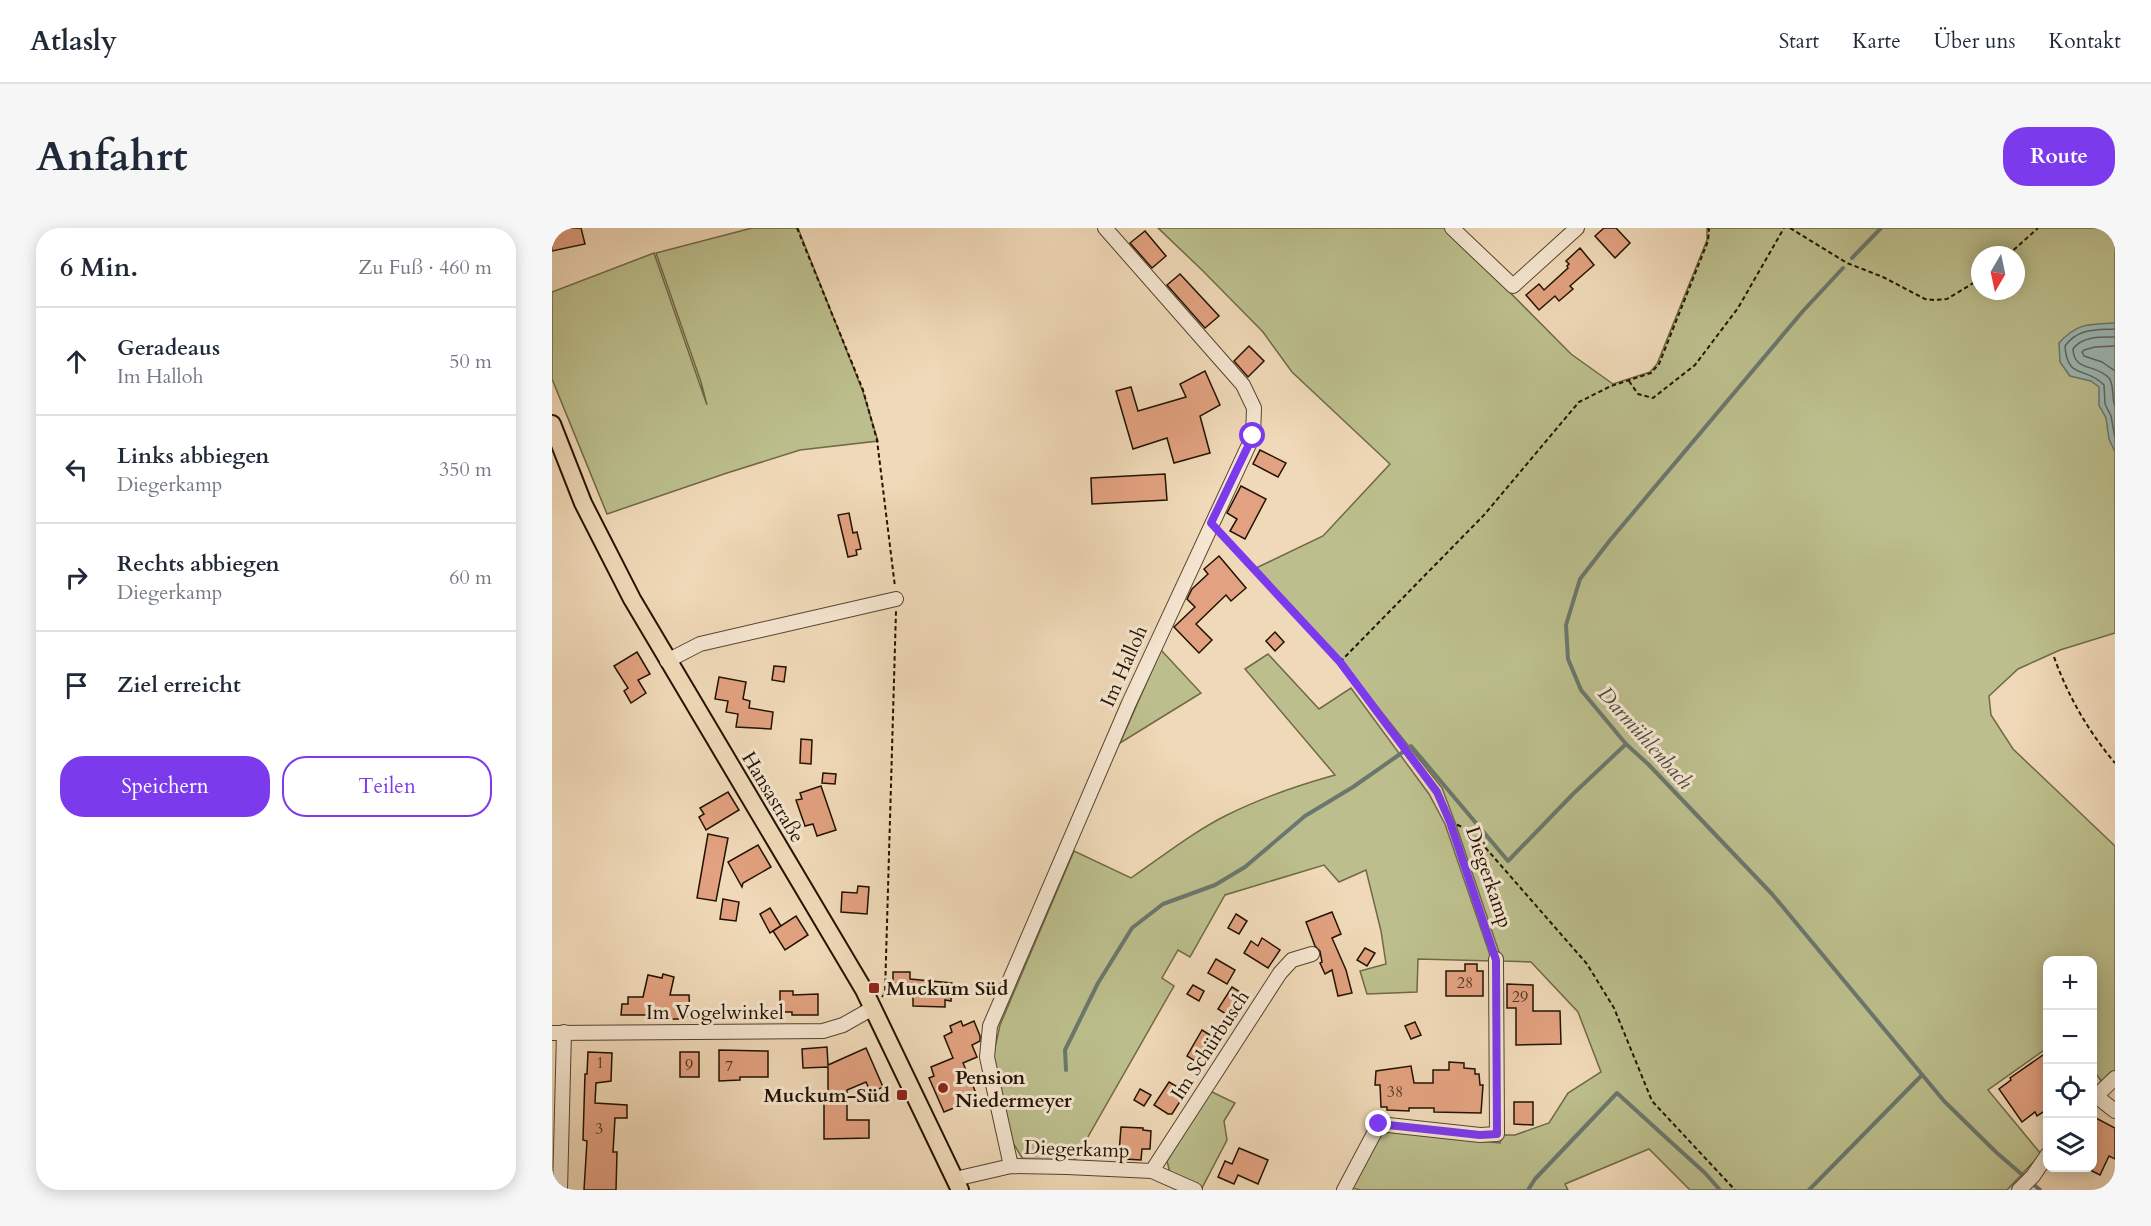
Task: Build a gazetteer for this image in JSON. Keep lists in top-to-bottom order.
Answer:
{
  "streets": {
    "main road": ["Hansastraße"],
    "street": [
      "Im Halloh",
      "Diegerkamp",
      "Im Vogelwinkel",
      "Im Schürbusch"
    ]
  },
  "crossings": [
    ["Im Halloh", "Diegerkamp"],
    ["Hansastraße", "Diegerkamp"],
    ["Hansastraße", "Im Vogelwinkel"],
    ["Diegerkamp", "Im Schürbusch"]
  ],
  "water": ["Darmühlenbach"],
  "places": {
    "transit": ["Muckum Süd", "Muckum-Süd"],
    "other": ["Pension Niedermeyer"]
  },
  "house_numbers": [
    "28",
    "29",
    "1",
    "9",
    "7",
    "38",
    "3"
  ],
  "north": "bottom",
  "page": {
    "header": "Atlasly",
    "nav": [
      "Start",
      "Karte",
      "Über uns",
      "Kontakt"
    ],
    "buttons": [
      "Route",
      ["Speichern", "Teilen"]
    ],
    "title": "Anfahrt",
    "heading": ["6 Min.", "Zu Fuß · 460 m"],
    "list": [
      ["Geradeaus", "Im Halloh", "50 m"],
      ["Links abbiegen", "Diegerkamp", "350 m"],
      ["Rechts abbiegen", "Diegerkamp", "60 m"],
      "Ziel erreicht"
    ],
    "map_buttons": ["+", "−"]
  }
}
